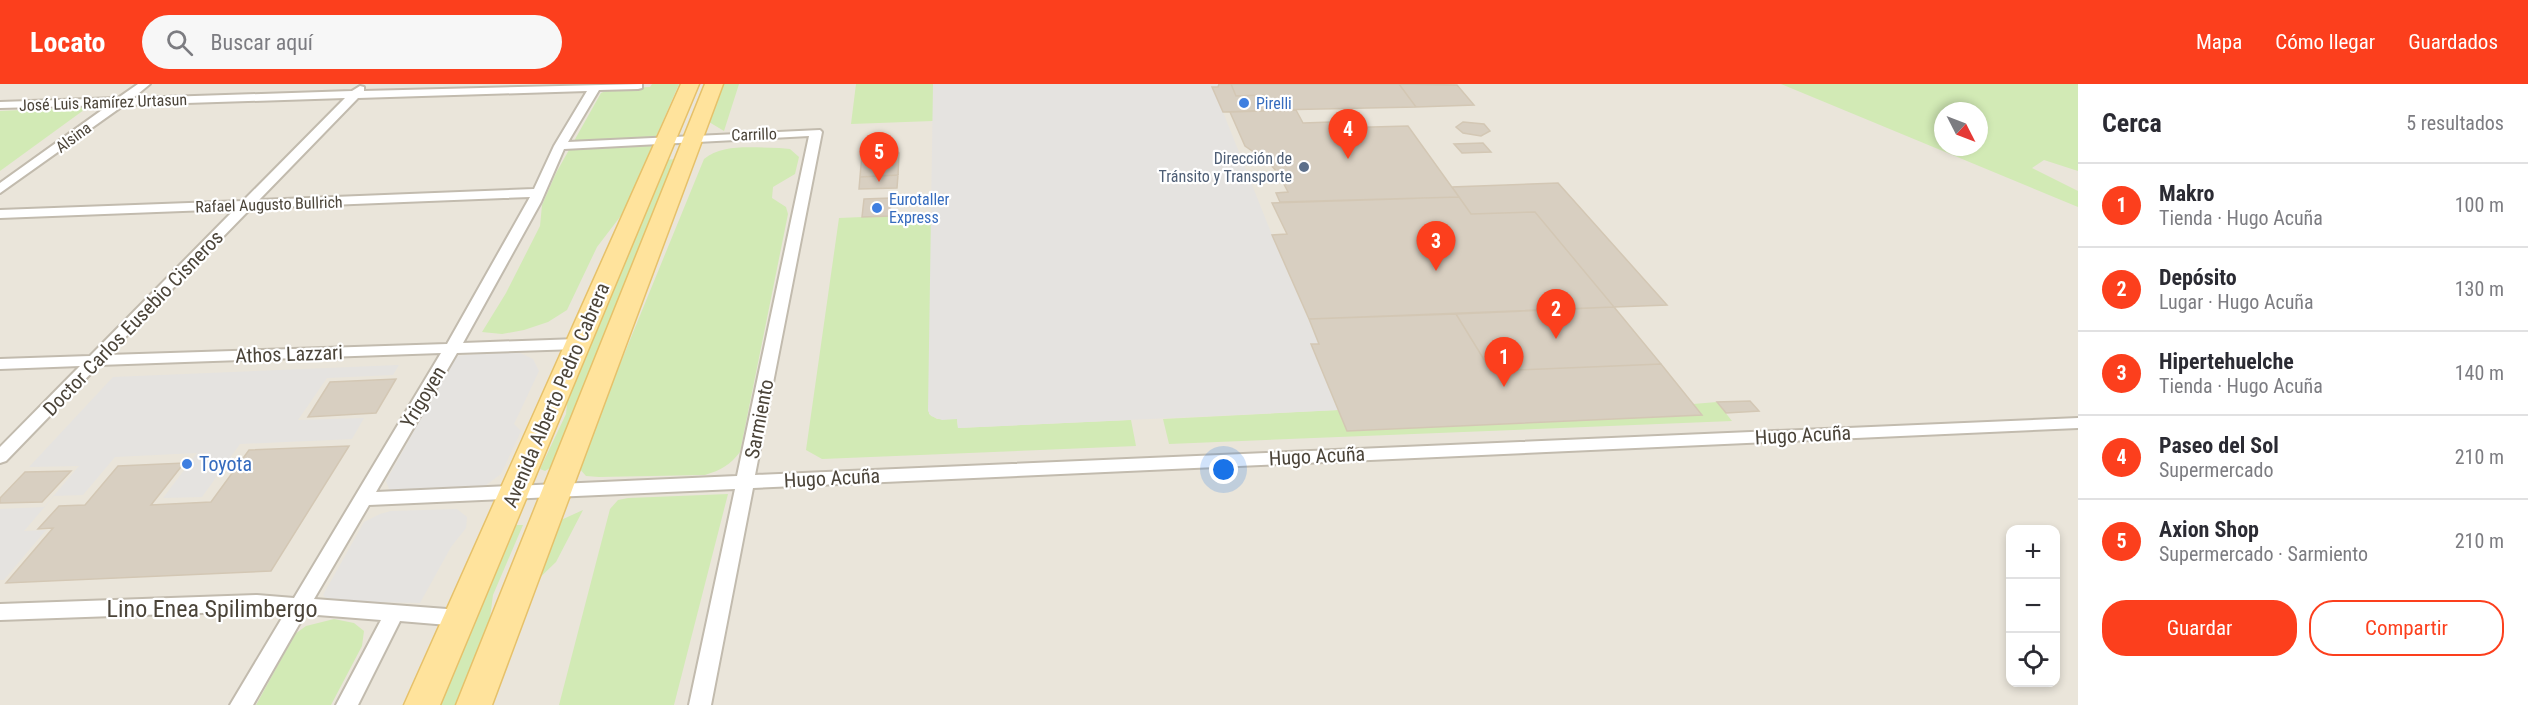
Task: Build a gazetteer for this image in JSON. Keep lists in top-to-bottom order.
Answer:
{
  "streets": {
    "main road": ["Avenida Alberto Pedro Cabrera"],
    "street": [
      "José Luis Ramírez Urtasun",
      "Carrillo",
      "Alsina",
      "Rafael Augusto Bullrich",
      "Doctor Carlos Eusebio Cisneros",
      "Athos Lazzari",
      "Yrigoyen",
      "Sarmiento",
      "Hugo Acuña",
      "Lino Enea Spilimbergo"
    ]
  },
  "crossings": [
    ["José Luis Ramírez Urtasun", "Alsina"],
    ["José Luis Ramírez Urtasun", "Doctor Carlos Eusebio Cisneros"],
    ["José Luis Ramírez Urtasun", "Yrigoyen"],
    ["Carrillo", "Avenida Alberto Pedro Cabrera"],
    ["Carrillo", "Yrigoyen"],
    ["Carrillo", "Sarmiento"],
    ["Rafael Augusto Bullrich", "Doctor Carlos Eusebio Cisneros"],
    ["Rafael Augusto Bullrich", "Yrigoyen"],
    ["Doctor Carlos Eusebio Cisneros", "Athos Lazzari"],
    ["Athos Lazzari", "Avenida Alberto Pedro Cabrera"],
    ["Athos Lazzari", "Yrigoyen"],
    ["Avenida Alberto Pedro Cabrera", "Hugo Acuña"],
    ["Avenida Alberto Pedro Cabrera", "Lino Enea Spilimbergo"],
    ["Yrigoyen", "Lino Enea Spilimbergo"],
    ["Sarmiento", "Hugo Acuña"]
  ],
  "places": [
    "Pirelli",
    "Dirección de Tránsito y Transporte",
    "Eurotaller Express",
    "Toyota"
  ],
  "north": "bottom right",
  "page": {
    "header": "Locato",
    "search": "Buscar aquí",
    "nav": ["Mapa", "Cómo llegar", "Guardados"],
    "heading": ["Cerca", "5 resultados"],
    "pins": [
      "4",
      "5",
      "3",
      "2",
      "1"
    ],
    "list": [
      {
        "mark": "1",
        "name": "Makro",
        "note": "Tienda · Hugo Acuña",
        "value": "100 m"
      },
      {
        "mark": "2",
        "name": "Depósito",
        "note": "Lugar · Hugo Acuña",
        "value": "130 m"
      },
      {
        "mark": "3",
        "name": "Hipertehuelche",
        "note": "Tienda · Hugo Acuña",
        "value": "140 m"
      },
      {
        "mark": "4",
        "name": "Paseo del Sol",
        "note": "Supermercado",
        "value": "210 m"
      },
      {
        "mark": "5",
        "name": "Axion Shop",
        "note": "Supermercado · Sarmiento",
        "value": "210 m"
      }
    ],
    "map_buttons": ["+", "−"],
    "buttons": ["Guardar", "Compartir"]
  }
}
